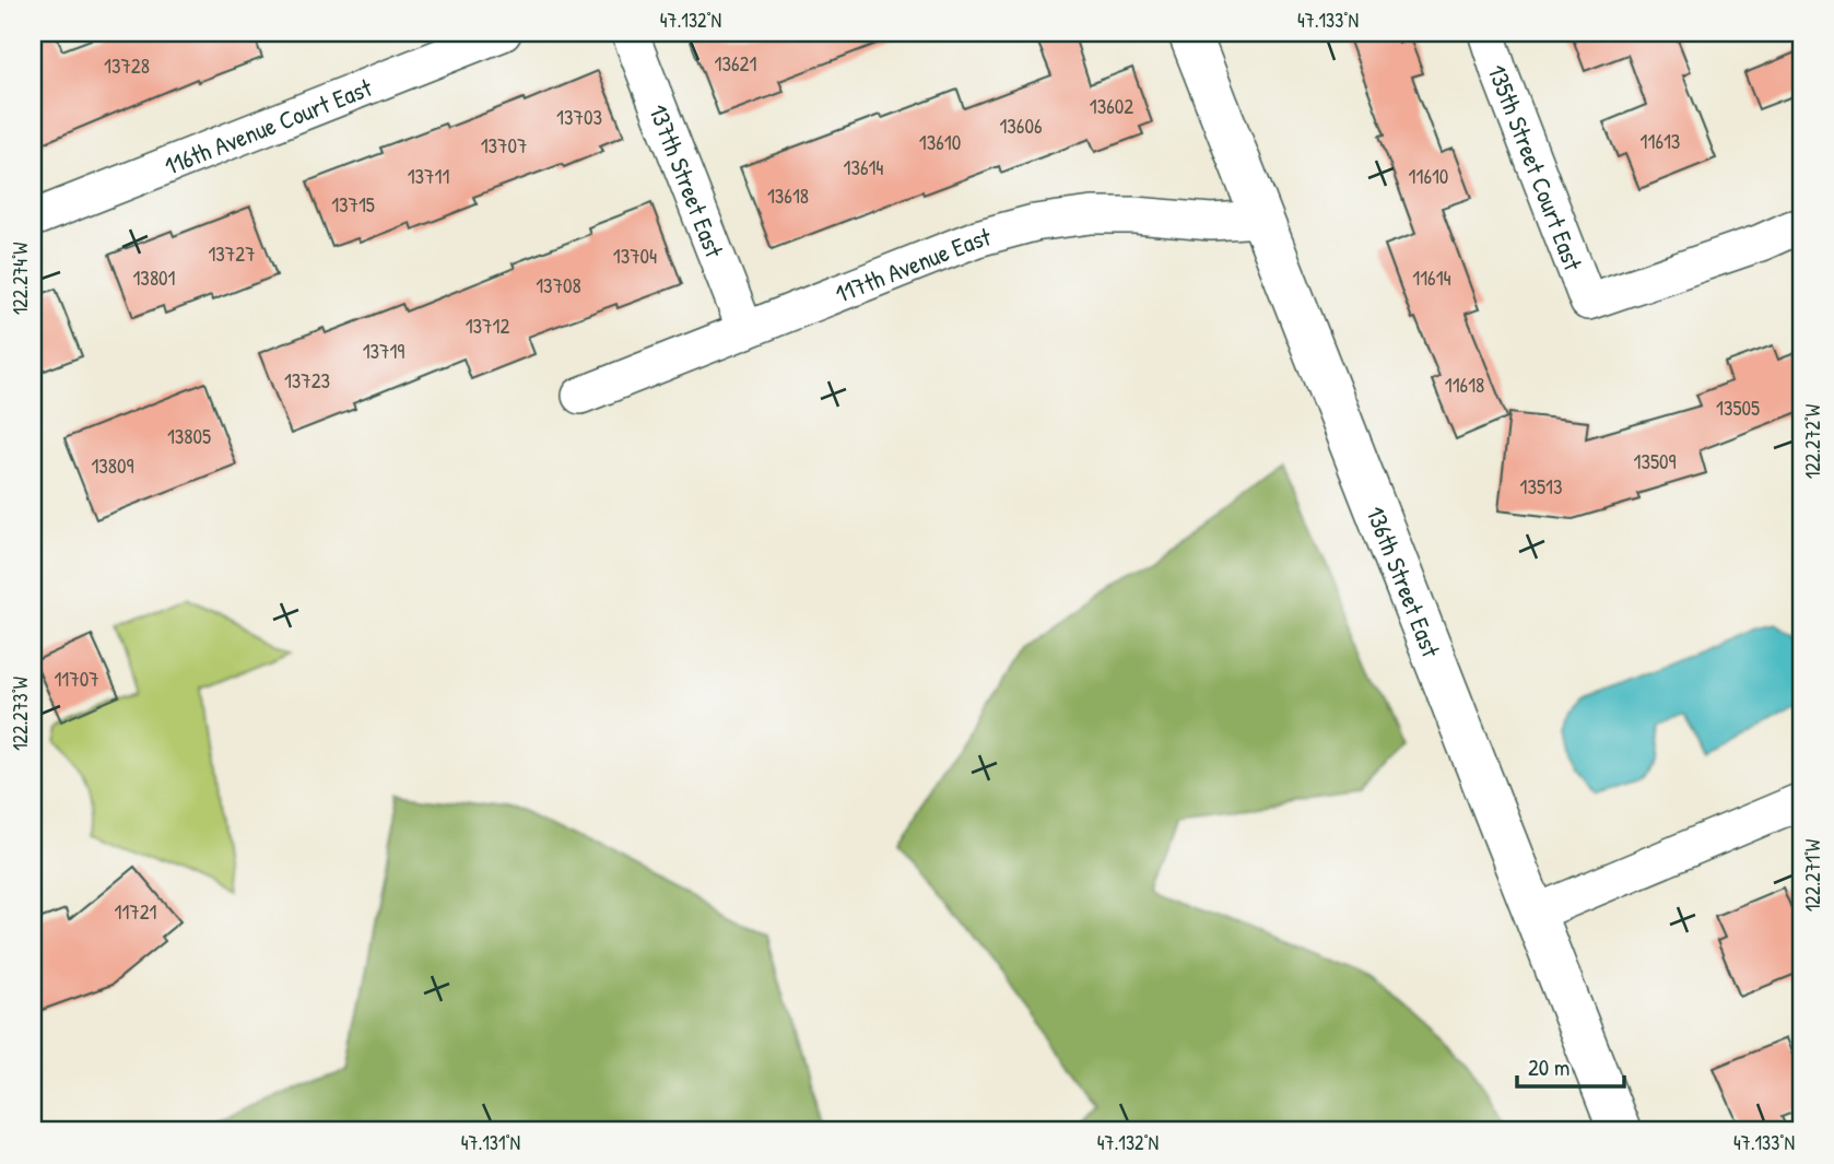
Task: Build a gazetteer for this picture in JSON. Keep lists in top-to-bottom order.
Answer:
{
  "streets": {
    "street": [
      "116th Avenue Court East",
      "135th Street Court East",
      "137th Street East",
      "117th Avenue East",
      "136th Street East"
    ]
  },
  "crossings": [
    ["137th Street East", "117th Avenue East"],
    ["117th Avenue East", "136th Street East"]
  ],
  "house_numbers": [
    "13621",
    "13728",
    "13602",
    "13703",
    "13606",
    "11613",
    "13610",
    "13707",
    "13614",
    "13711",
    "11610",
    "13618",
    "13715",
    "13727",
    "13704",
    "13801",
    "11614",
    "13708",
    "13712",
    "13719",
    "13723",
    "11618",
    "13505",
    "13805",
    "13509",
    "13809",
    "13513",
    "11707",
    "11721"
  ],
  "scale_bar": "20 m",
  "coordinates": [
    "47.132°N",
    "47.133°N",
    "122.274°W",
    "122.272°W",
    "122.273°W",
    "122.271°W",
    "47.131°N"
  ]
}
